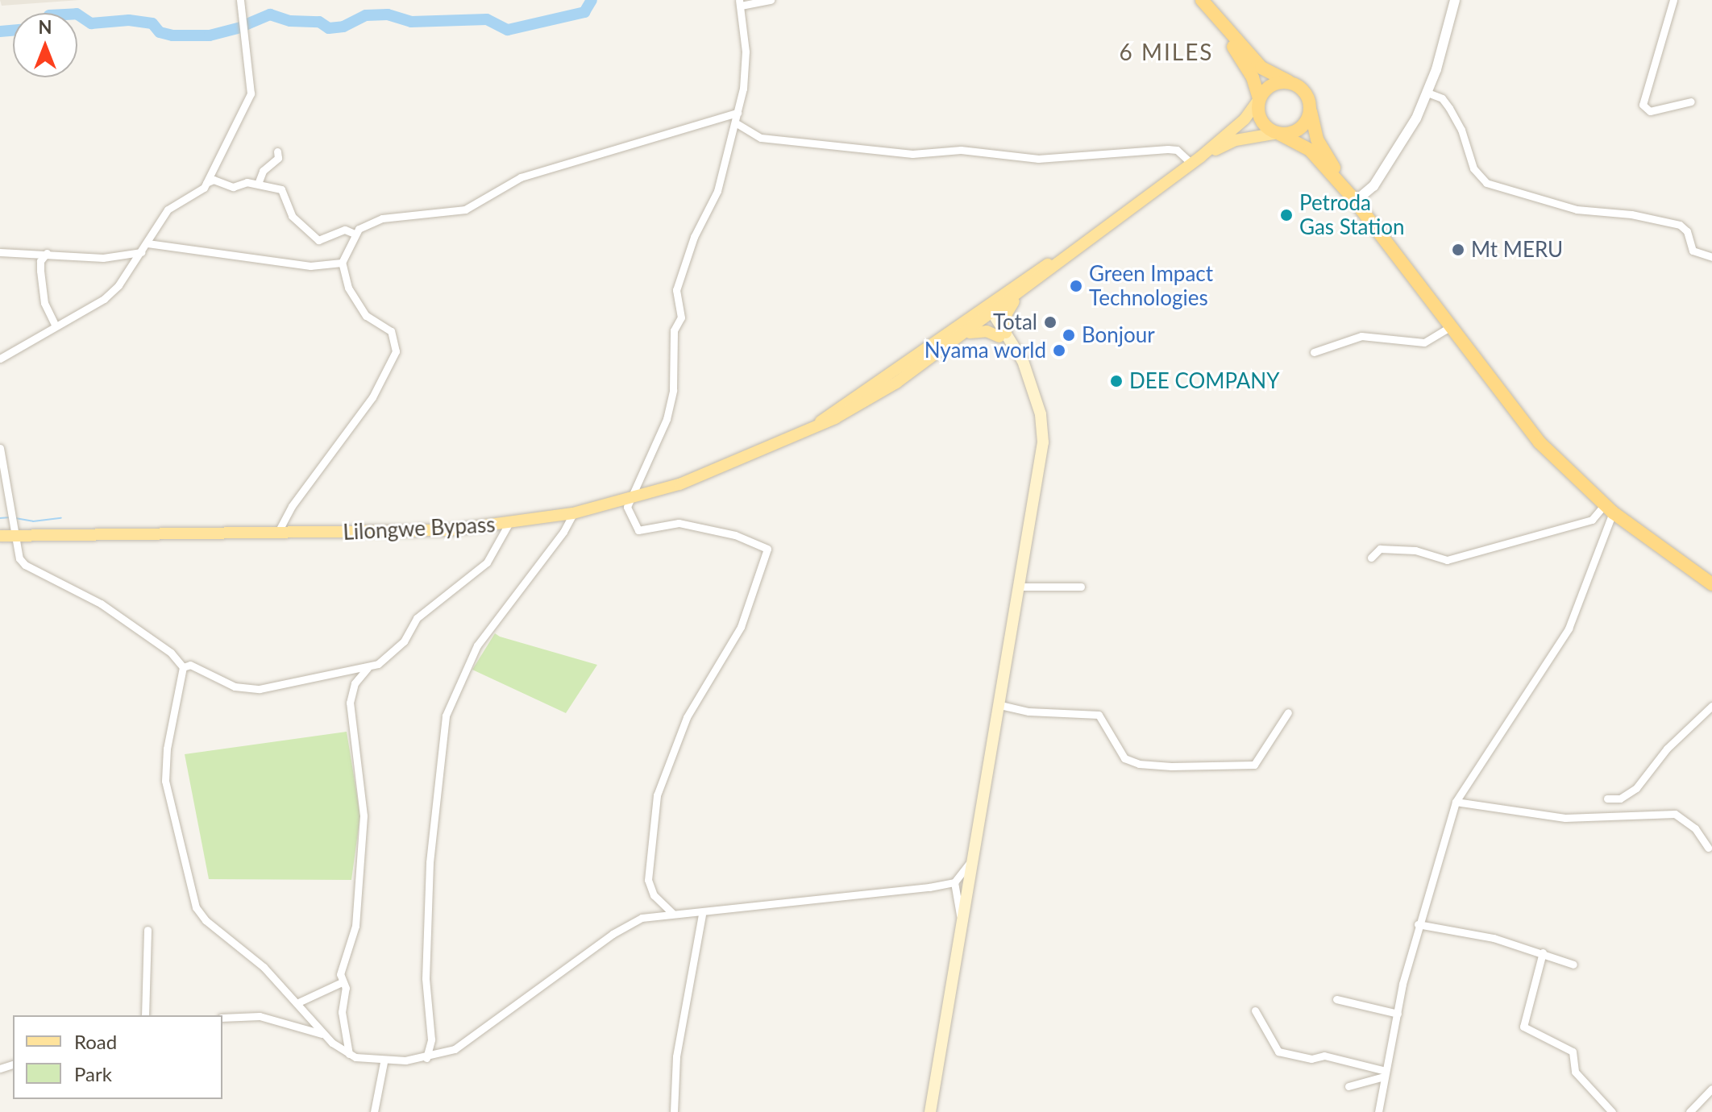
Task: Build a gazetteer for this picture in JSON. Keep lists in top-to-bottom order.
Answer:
{
  "streets": {
    "main road": ["Lilongwe Bypass"]
  },
  "districts": ["6 MILES"],
  "places": [
    "Petroda Gas Station",
    "Mt MERU",
    "Green Impact Technologies",
    "Total",
    "Bonjour",
    "Nyama world",
    "DEE COMPANY"
  ],
  "legend": ["Road", "Park"],
  "north": "top"
}
